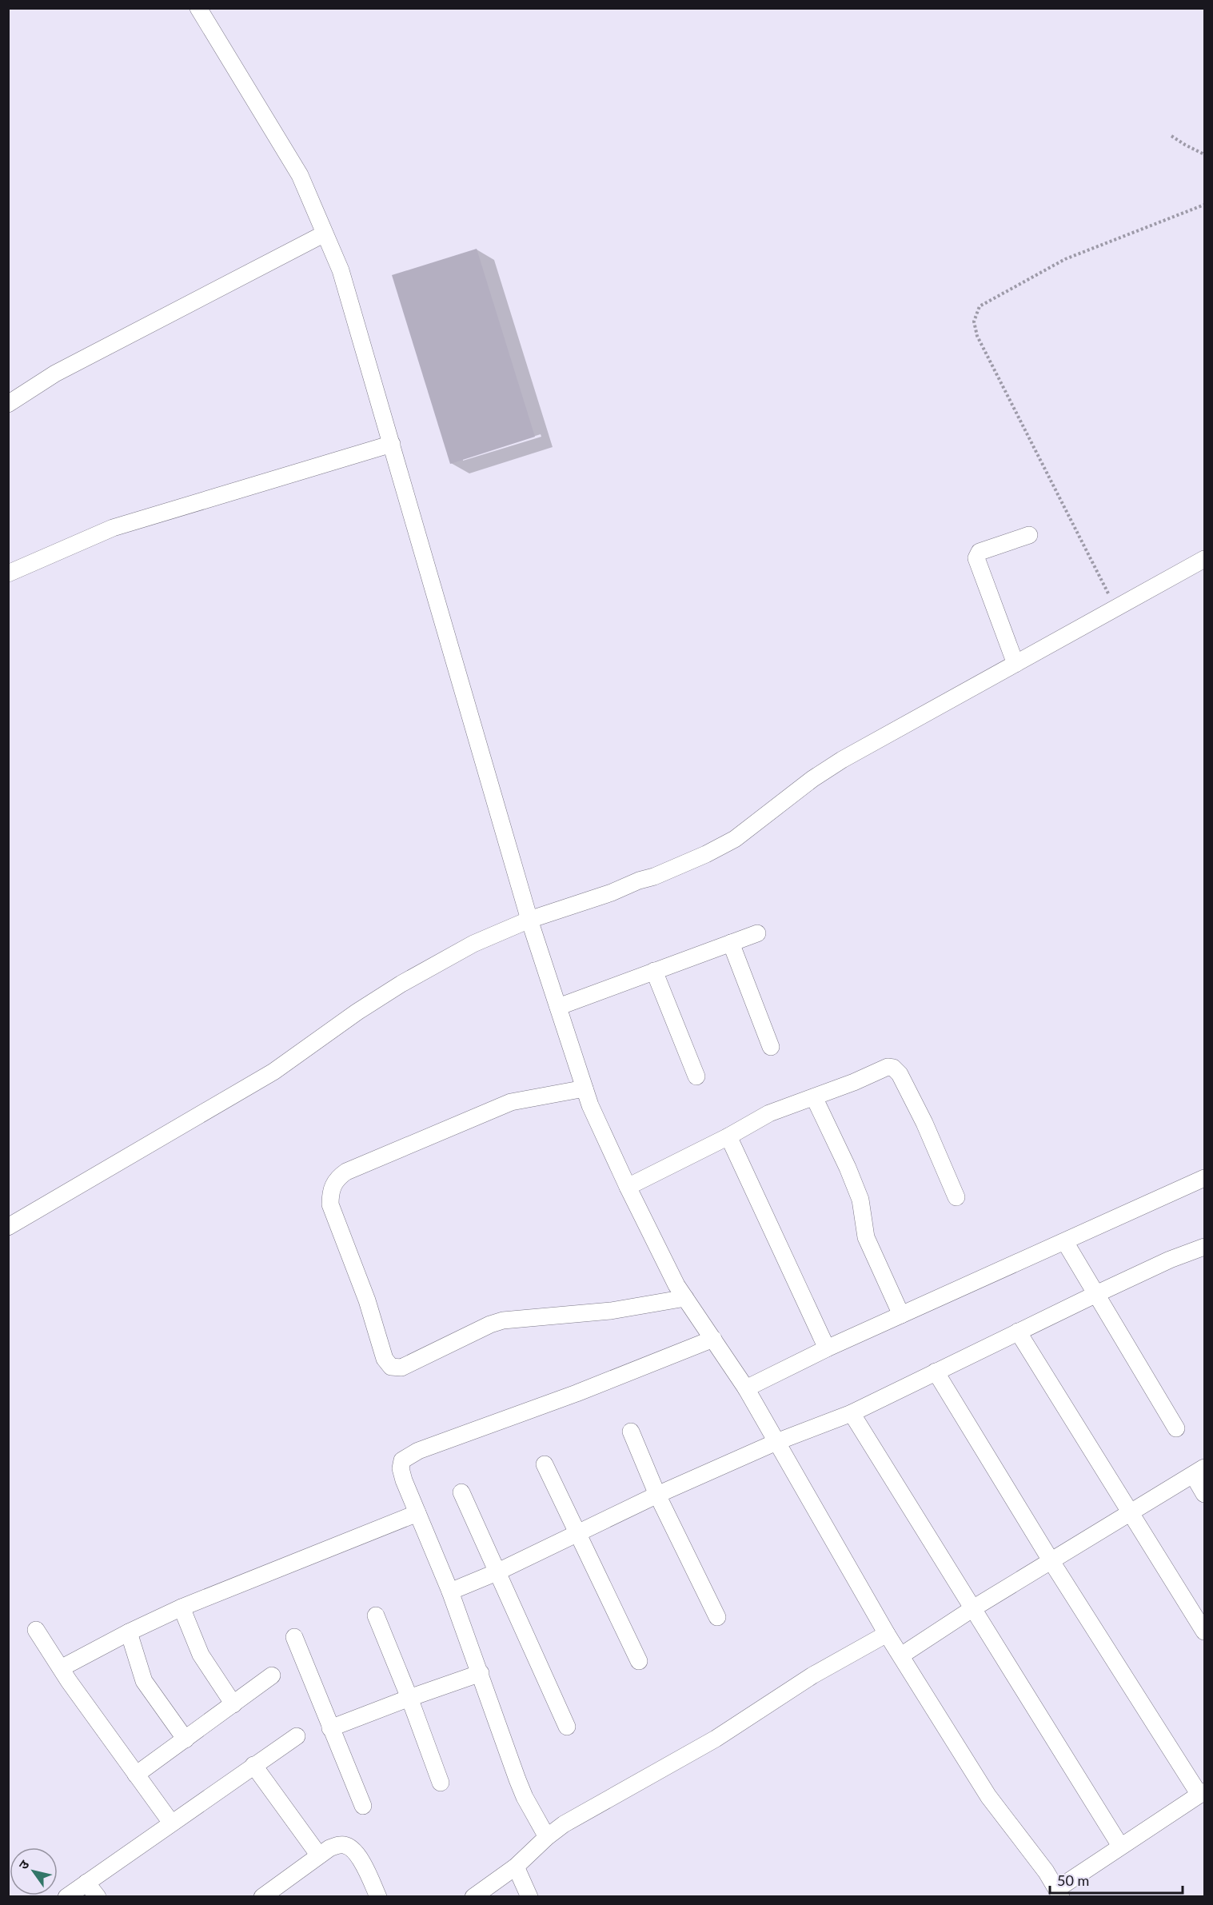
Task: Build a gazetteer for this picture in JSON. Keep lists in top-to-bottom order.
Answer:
{
  "scale_bar": "50 m",
  "north": "top left"
}
